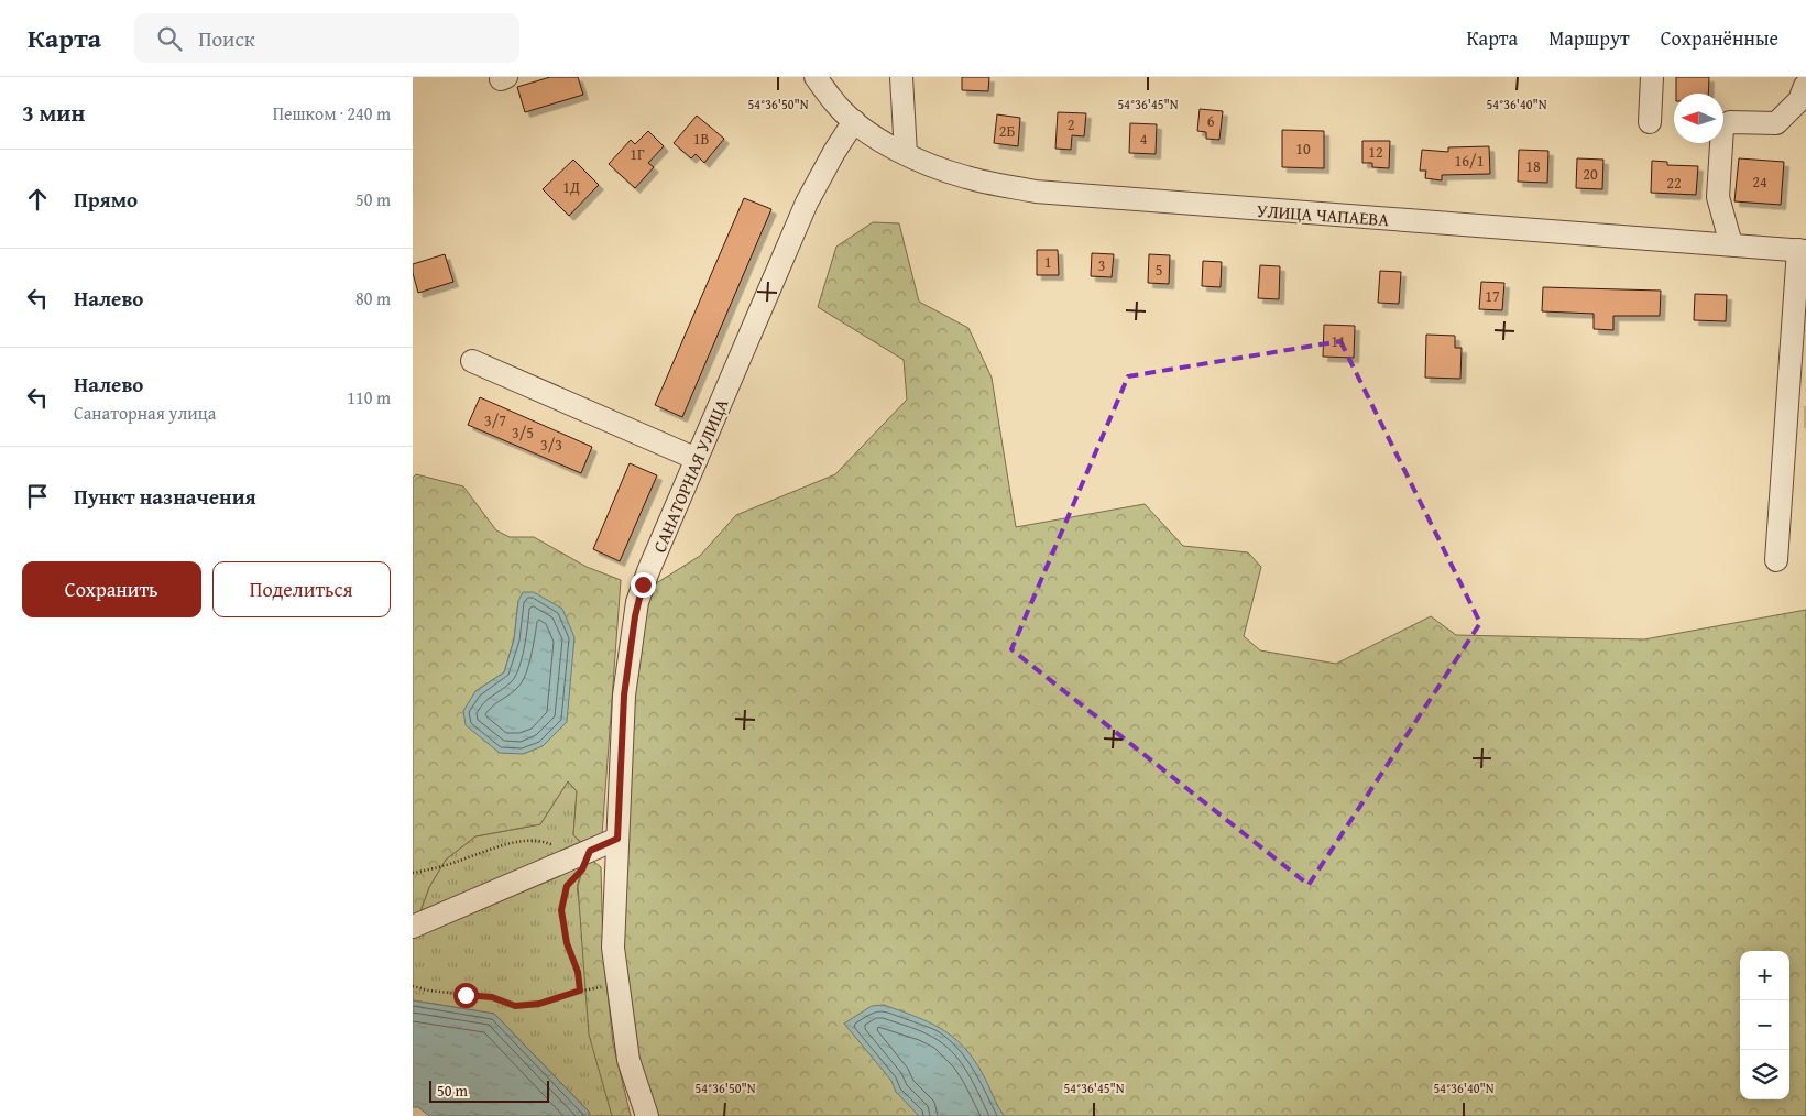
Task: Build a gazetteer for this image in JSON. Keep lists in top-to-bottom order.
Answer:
{
  "streets": {
    "street": ["УЛИЦА ЧАПАЕВА", "САНАТОРНАЯ УЛИЦА"]
  },
  "crossings": [
    ["УЛИЦА ЧАПАЕВА", "САНАТОРНАЯ УЛИЦА"]
  ],
  "house_numbers": [
    "6",
    "2",
    "2Б",
    "1В",
    "4",
    "10",
    "12",
    "1Г",
    "16/1",
    "18",
    "20",
    "24",
    "22",
    "1Д",
    "1",
    "3",
    "5",
    "17",
    "11",
    "3/7",
    "3/5",
    "3/3"
  ],
  "scale_bar": "50 m",
  "north": "left",
  "page": {
    "header": "Карта",
    "search": "Поиск",
    "nav": ["Карта", "Маршрут", "Сохранённые"],
    "heading": ["3 мин", "Пешком · 240 m"],
    "list": [
      ["Прямо", "50 m"],
      ["Налево", "80 m"],
      ["Налево", "Санаторная улица", "110 m"],
      "Пункт назначения"
    ],
    "buttons": ["Сохранить", "Поделиться"],
    "map_buttons": ["+", "−"],
    "scale": "50 m"
  },
  "coordinates": ["54°36'50\"N", "54°36'45\"N", "54°36'40\"N"]
}
